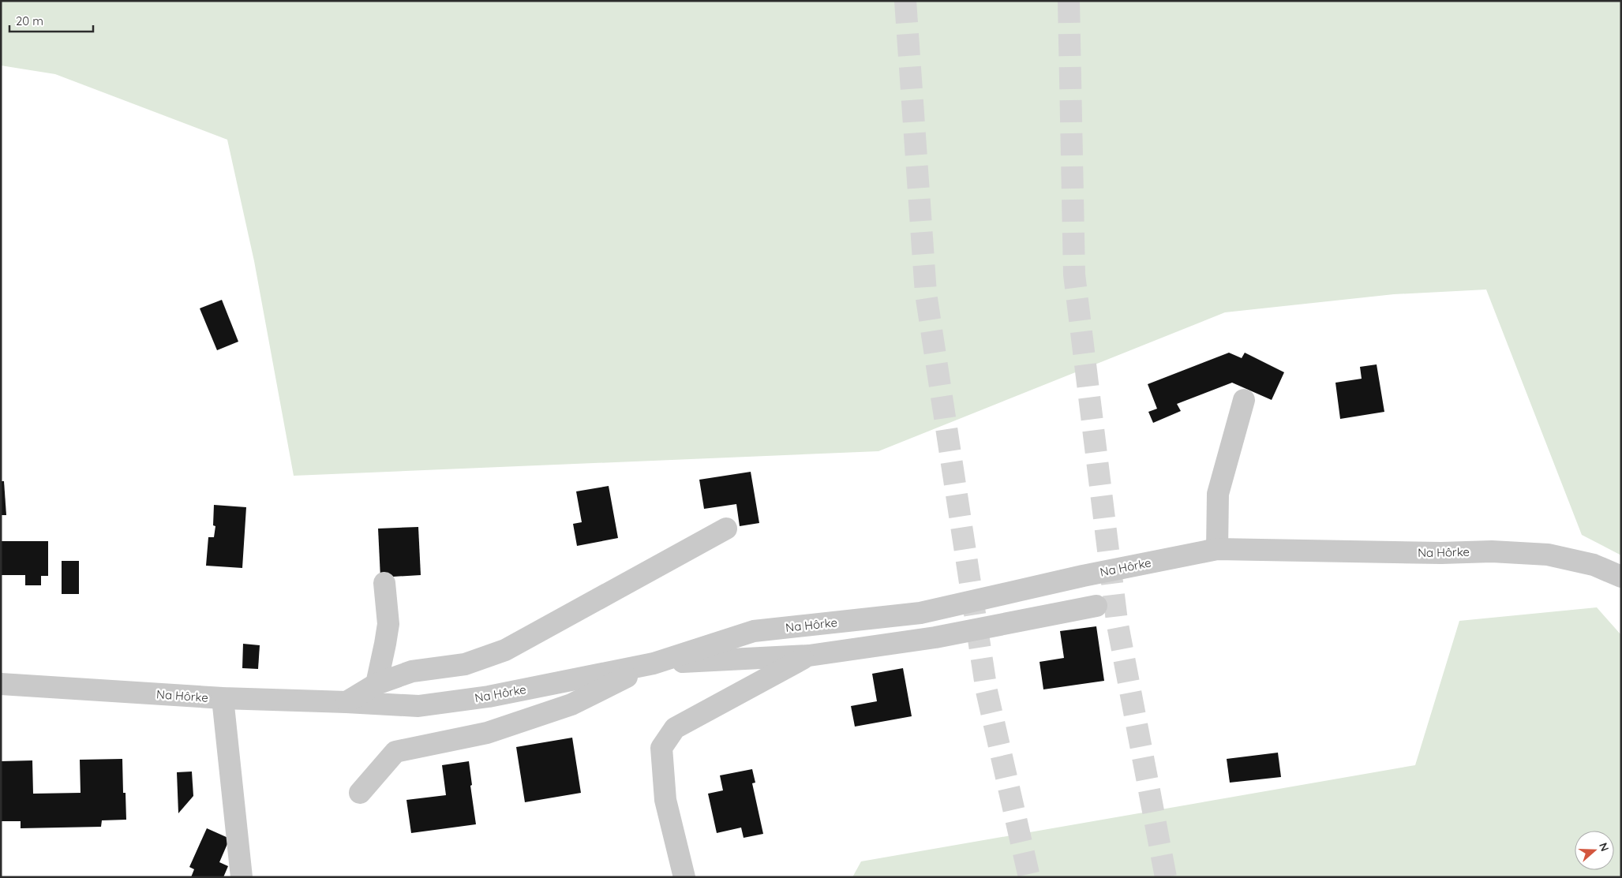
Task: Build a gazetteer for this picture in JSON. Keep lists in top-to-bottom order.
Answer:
{
  "streets": {
    "street": ["Na Hôrke"]
  },
  "scale_bar": "20 m",
  "north": "right"
}
